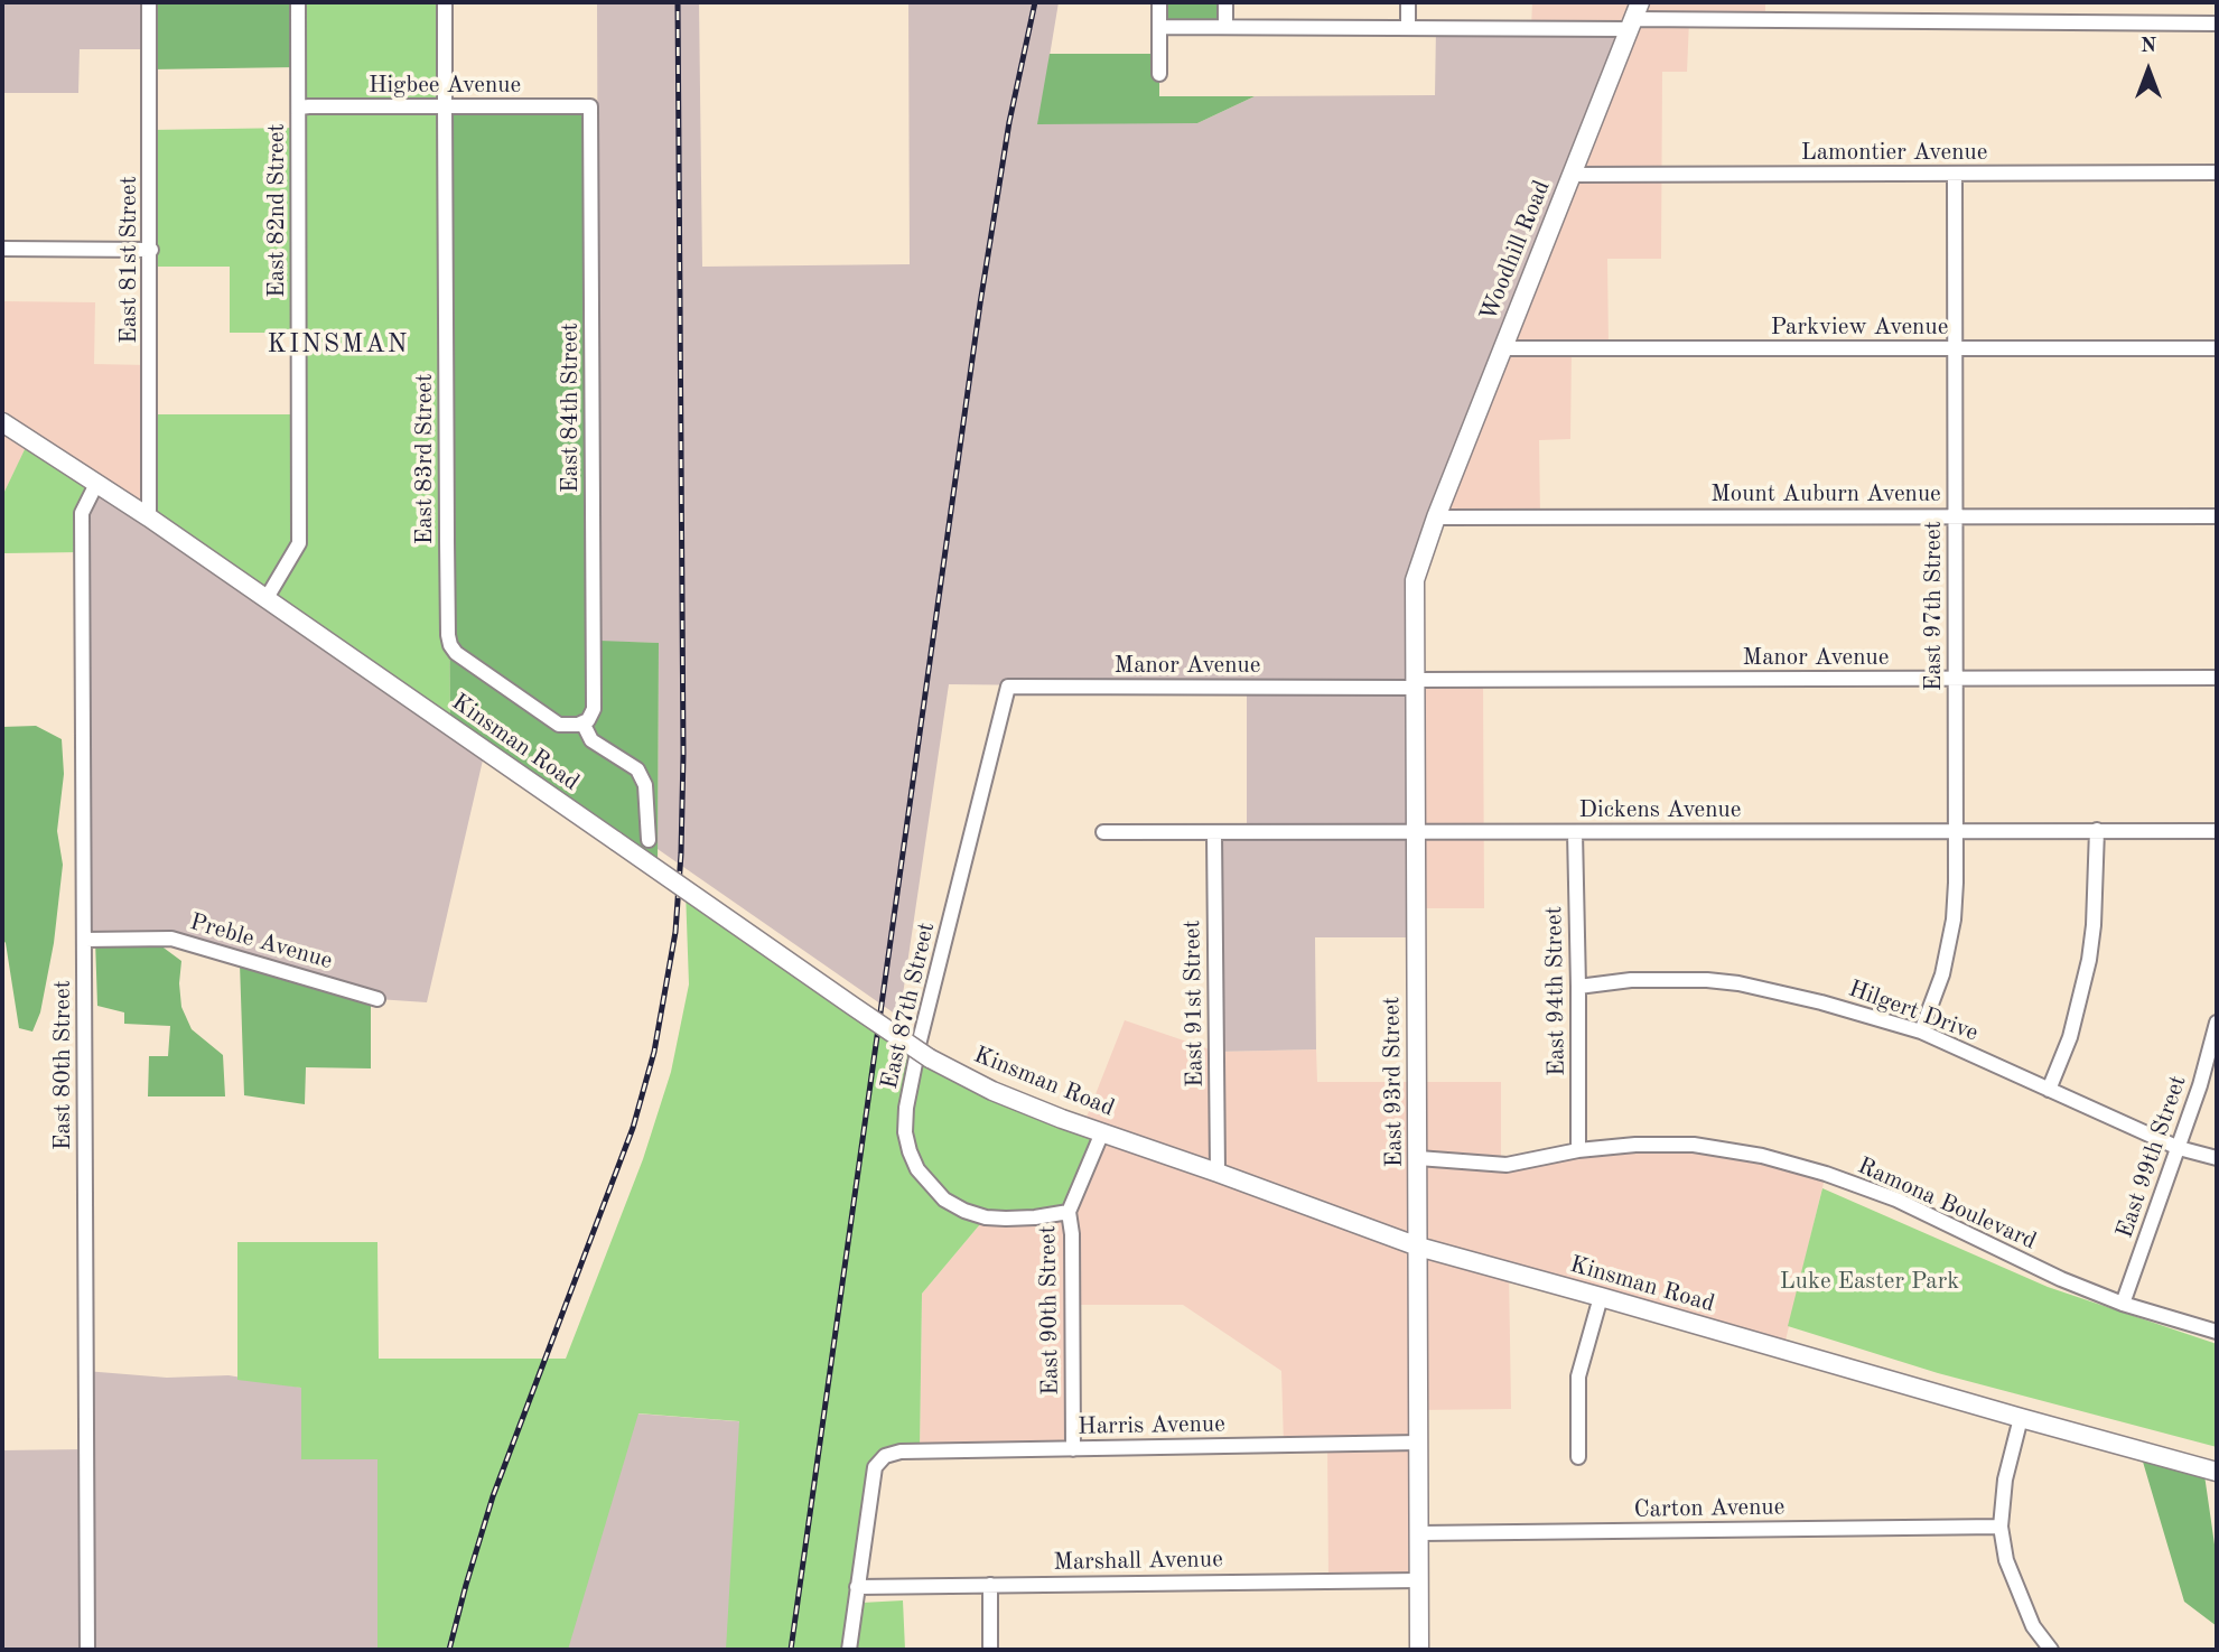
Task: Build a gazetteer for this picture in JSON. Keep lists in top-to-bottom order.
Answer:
{
  "streets": {
    "main road": ["Woodhill Road", "Kinsman Road", "East 93rd Street"],
    "street": [
      "Higbee Avenue",
      "Lamontier Avenue",
      "East 82nd Street",
      "East 81st Street",
      "Parkview Avenue",
      "East 84th Street",
      "East 83rd Street",
      "Mount Auburn Avenue",
      "East 97th Street",
      "Manor Avenue",
      "Dickens Avenue",
      "Preble Avenue",
      "East 94th Street",
      "East 91st Street",
      "East 87th Street",
      "Hilgert Drive",
      "East 80th Street",
      "East 99th Street",
      "Ramona Boulevard",
      "East 90th Street",
      "Harris Avenue",
      "Carton Avenue",
      "Marshall Avenue"
    ]
  },
  "crossings": [
    ["Higbee Avenue", "East 82nd Street"],
    ["Higbee Avenue", "East 84th Street"],
    ["Higbee Avenue", "East 83rd Street"],
    ["Lamontier Avenue", "Woodhill Road"],
    ["Lamontier Avenue", "East 97th Street"],
    ["East 82nd Street", "Kinsman Road"],
    ["Woodhill Road", "Parkview Avenue"],
    ["Woodhill Road", "Mount Auburn Avenue"],
    ["Woodhill Road", "East 93rd Street"],
    ["East 81st Street", "Kinsman Road"],
    ["Parkview Avenue", "East 97th Street"],
    ["East 84th Street", "East 83rd Street"],
    ["Mount Auburn Avenue", "East 97th Street"],
    ["Mount Auburn Avenue", "East 93rd Street"],
    ["East 97th Street", "Manor Avenue"],
    ["East 97th Street", "Dickens Avenue"],
    ["East 97th Street", "Hilgert Drive"],
    ["Manor Avenue", "East 87th Street"],
    ["Manor Avenue", "East 93rd Street"],
    ["Kinsman Road", "East 91st Street"],
    ["Kinsman Road", "East 80th Street"],
    ["Kinsman Road", "East 93rd Street"],
    ["Kinsman Road", "East 90th Street"],
    ["Dickens Avenue", "East 94th Street"],
    ["Dickens Avenue", "East 91st Street"],
    ["Dickens Avenue", "East 93rd Street"],
    ["Preble Avenue", "East 80th Street"],
    ["East 94th Street", "Hilgert Drive"],
    ["East 94th Street", "Ramona Boulevard"],
    ["East 87th Street", "East 90th Street"],
    ["Hilgert Drive", "East 99th Street"],
    ["East 93rd Street", "Ramona Boulevard"],
    ["East 93rd Street", "Harris Avenue"],
    ["East 93rd Street", "Carton Avenue"],
    ["East 93rd Street", "Marshall Avenue"],
    ["East 99th Street", "Ramona Boulevard"],
    ["East 90th Street", "Harris Avenue"],
    ["Harris Avenue", "Marshall Avenue"]
  ],
  "districts": ["KINSMAN"],
  "parks": ["Luke Easter Park"],
  "north": "top"
}
